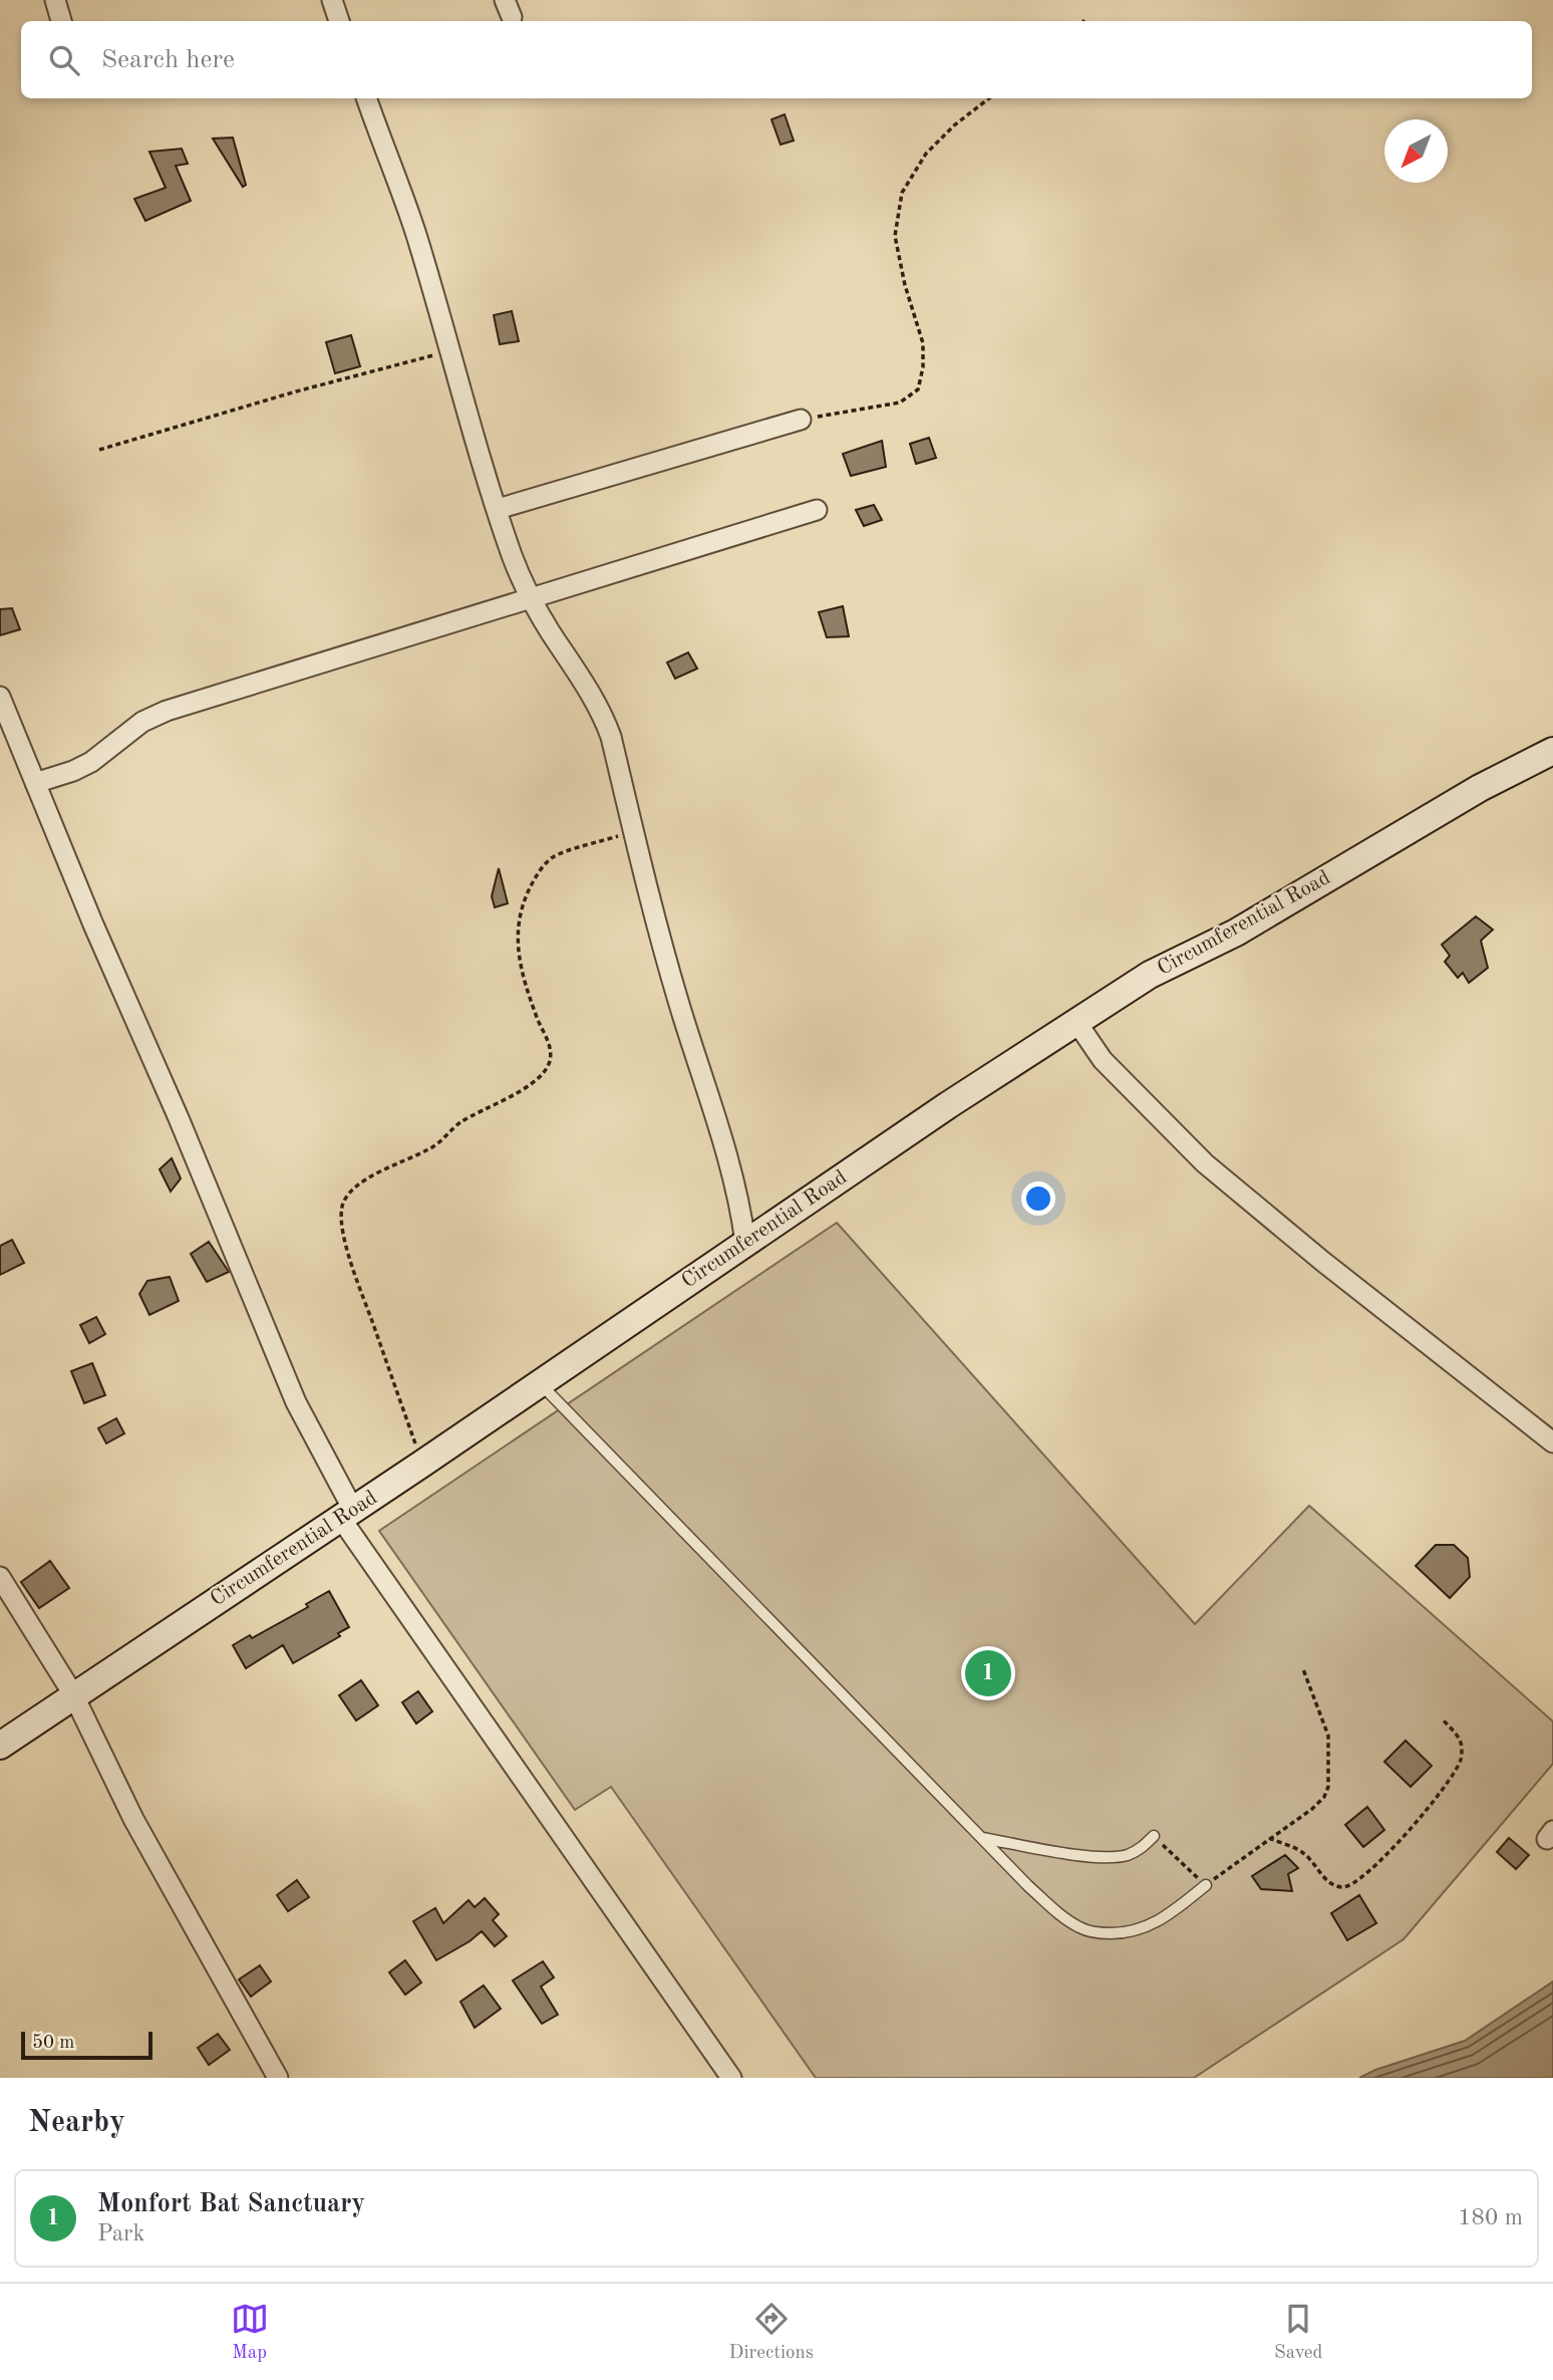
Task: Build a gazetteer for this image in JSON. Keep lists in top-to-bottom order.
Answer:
{
  "streets": {
    "main road": ["Circumferential Road"]
  },
  "scale_bar": "50 m",
  "north": "bottom left",
  "page": {
    "search": "Search here",
    "pins": "1",
    "scale": "50 m",
    "heading": "Nearby",
    "list": [
      {
        "mark": "1",
        "name": "Monfort Bat Sanctuary",
        "note": "Park",
        "value": "180 m"
      }
    ],
    "nav": ["Map", "Directions", "Saved"]
  }
}
